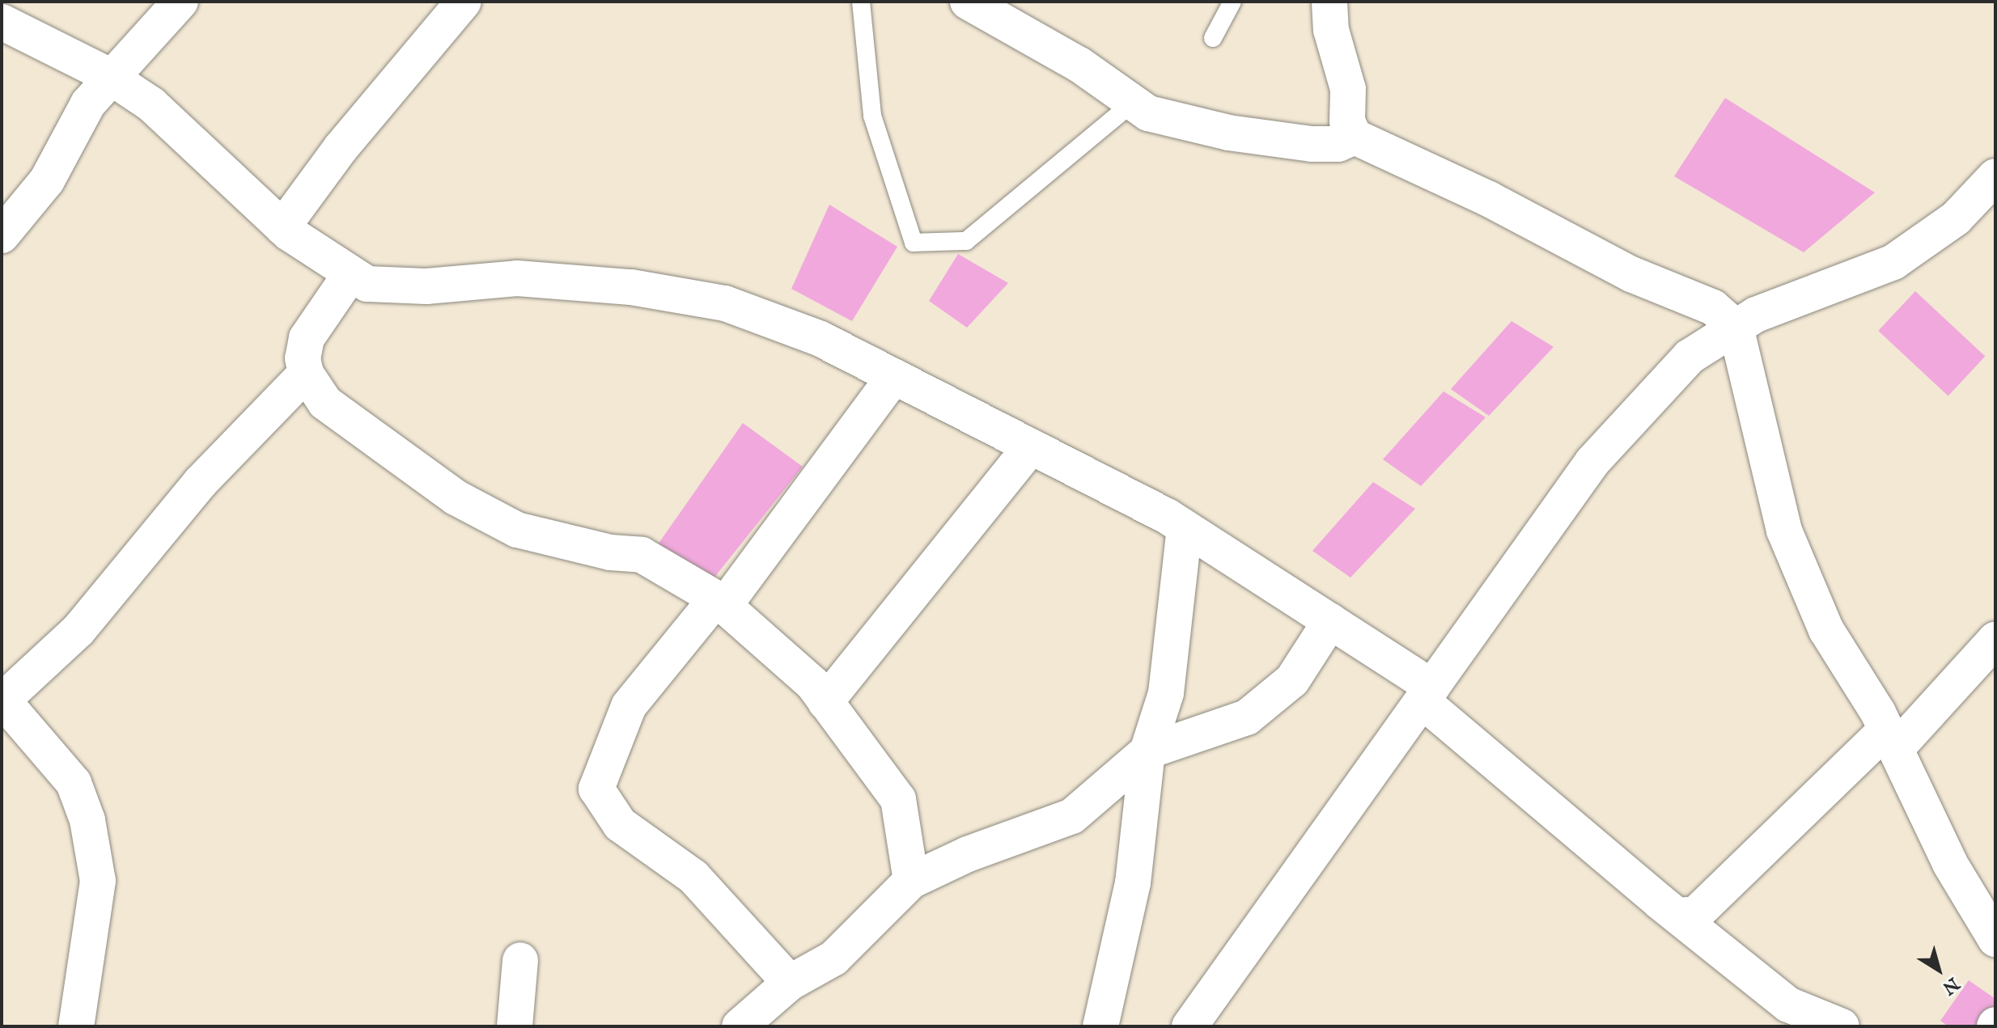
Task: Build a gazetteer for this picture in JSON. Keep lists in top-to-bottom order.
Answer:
{
  "north": "bottom right"
}
